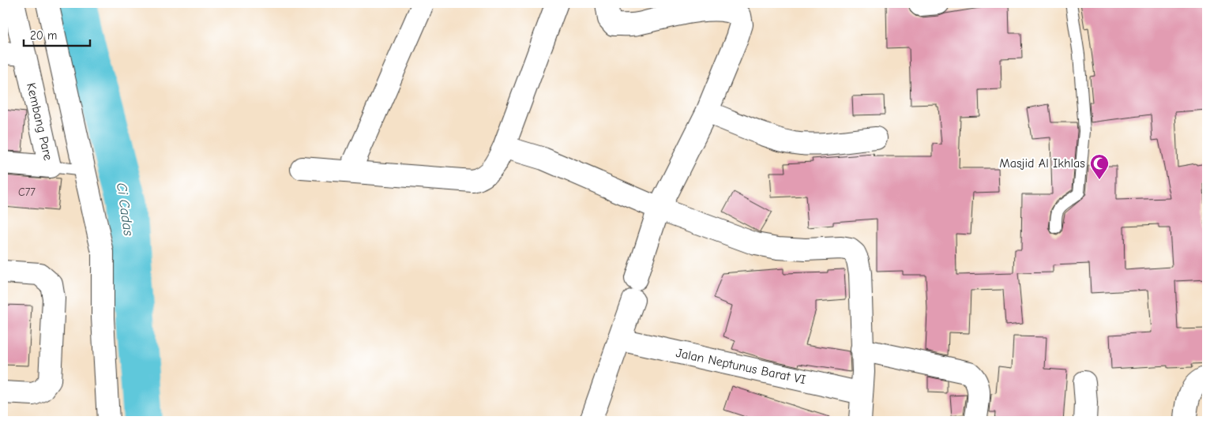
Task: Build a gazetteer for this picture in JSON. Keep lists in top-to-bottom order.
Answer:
{
  "streets": {
    "street": ["Kembang Pare", "Jalan Neptunus Barat VI"]
  },
  "water": ["Ci Cadas"],
  "places": {
    "mosque": ["Masjid Al Ikhlas"]
  },
  "house_numbers": ["C77"],
  "scale_bar": "20 m"
}
